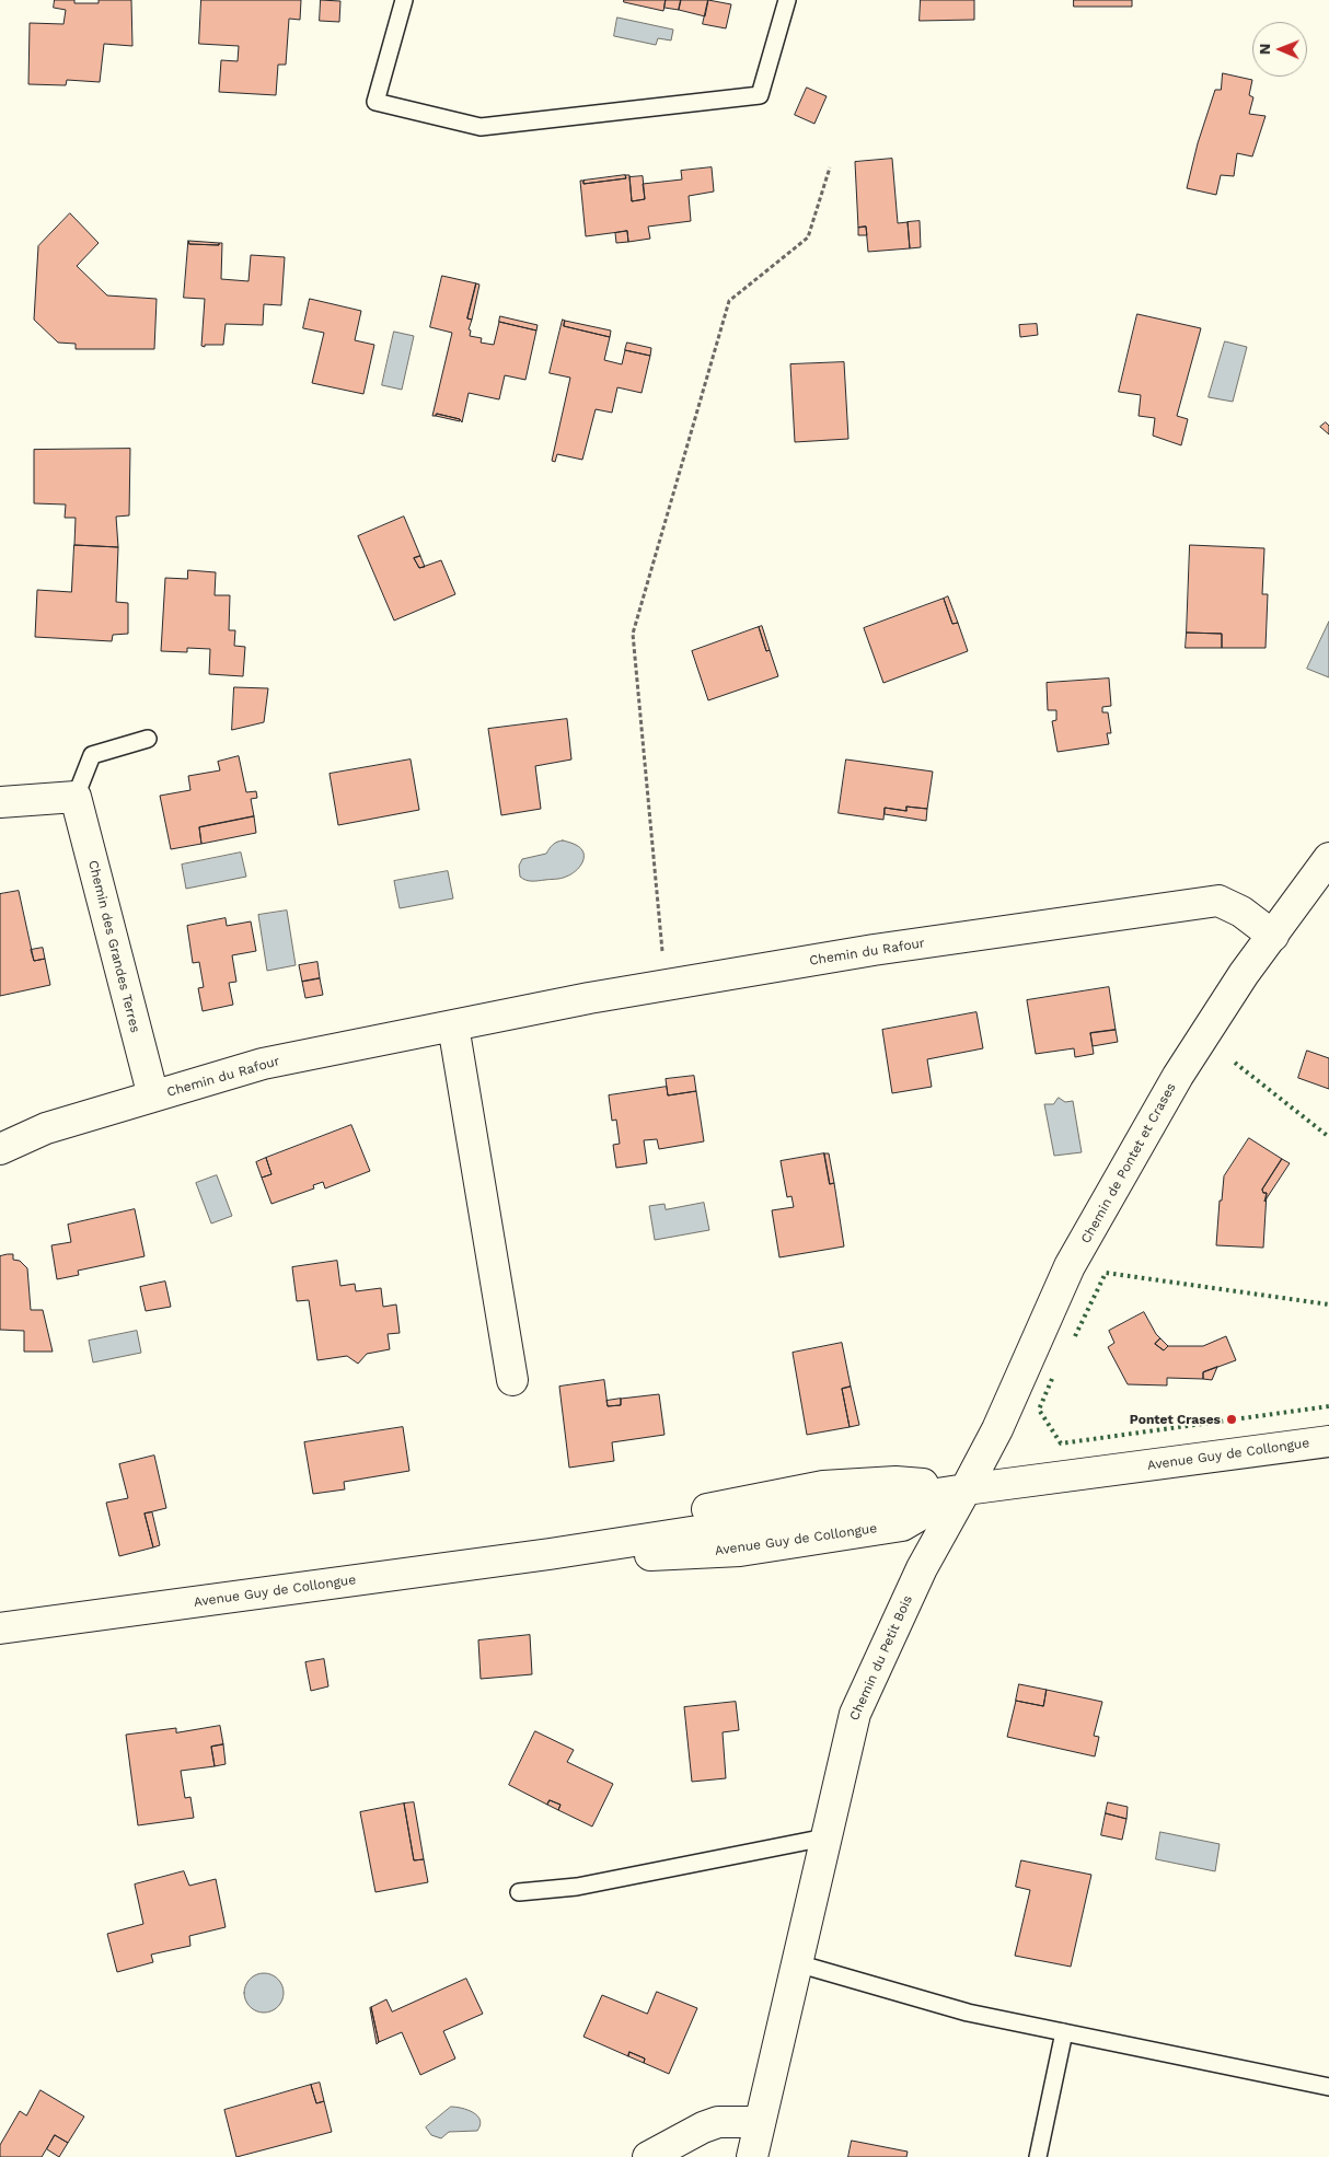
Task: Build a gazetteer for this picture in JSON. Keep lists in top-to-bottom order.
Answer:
{
  "streets": {
    "street": [
      "Chemin des Grandes Terres",
      "Chemin du Rafour",
      "Chemin de Pontet et Crases",
      "Avenue Guy de Collongue",
      "Chemin du Petit Bois"
    ]
  },
  "crossings": [
    ["Chemin des Grandes Terres", "Chemin du Rafour"],
    ["Chemin du Rafour", "Chemin de Pontet et Crases"],
    ["Chemin de Pontet et Crases", "Avenue Guy de Collongue"],
    ["Chemin de Pontet et Crases", "Chemin du Petit Bois"],
    ["Avenue Guy de Collongue", "Chemin du Petit Bois"]
  ],
  "places": ["Pontet Crases"],
  "north": "left"
}
